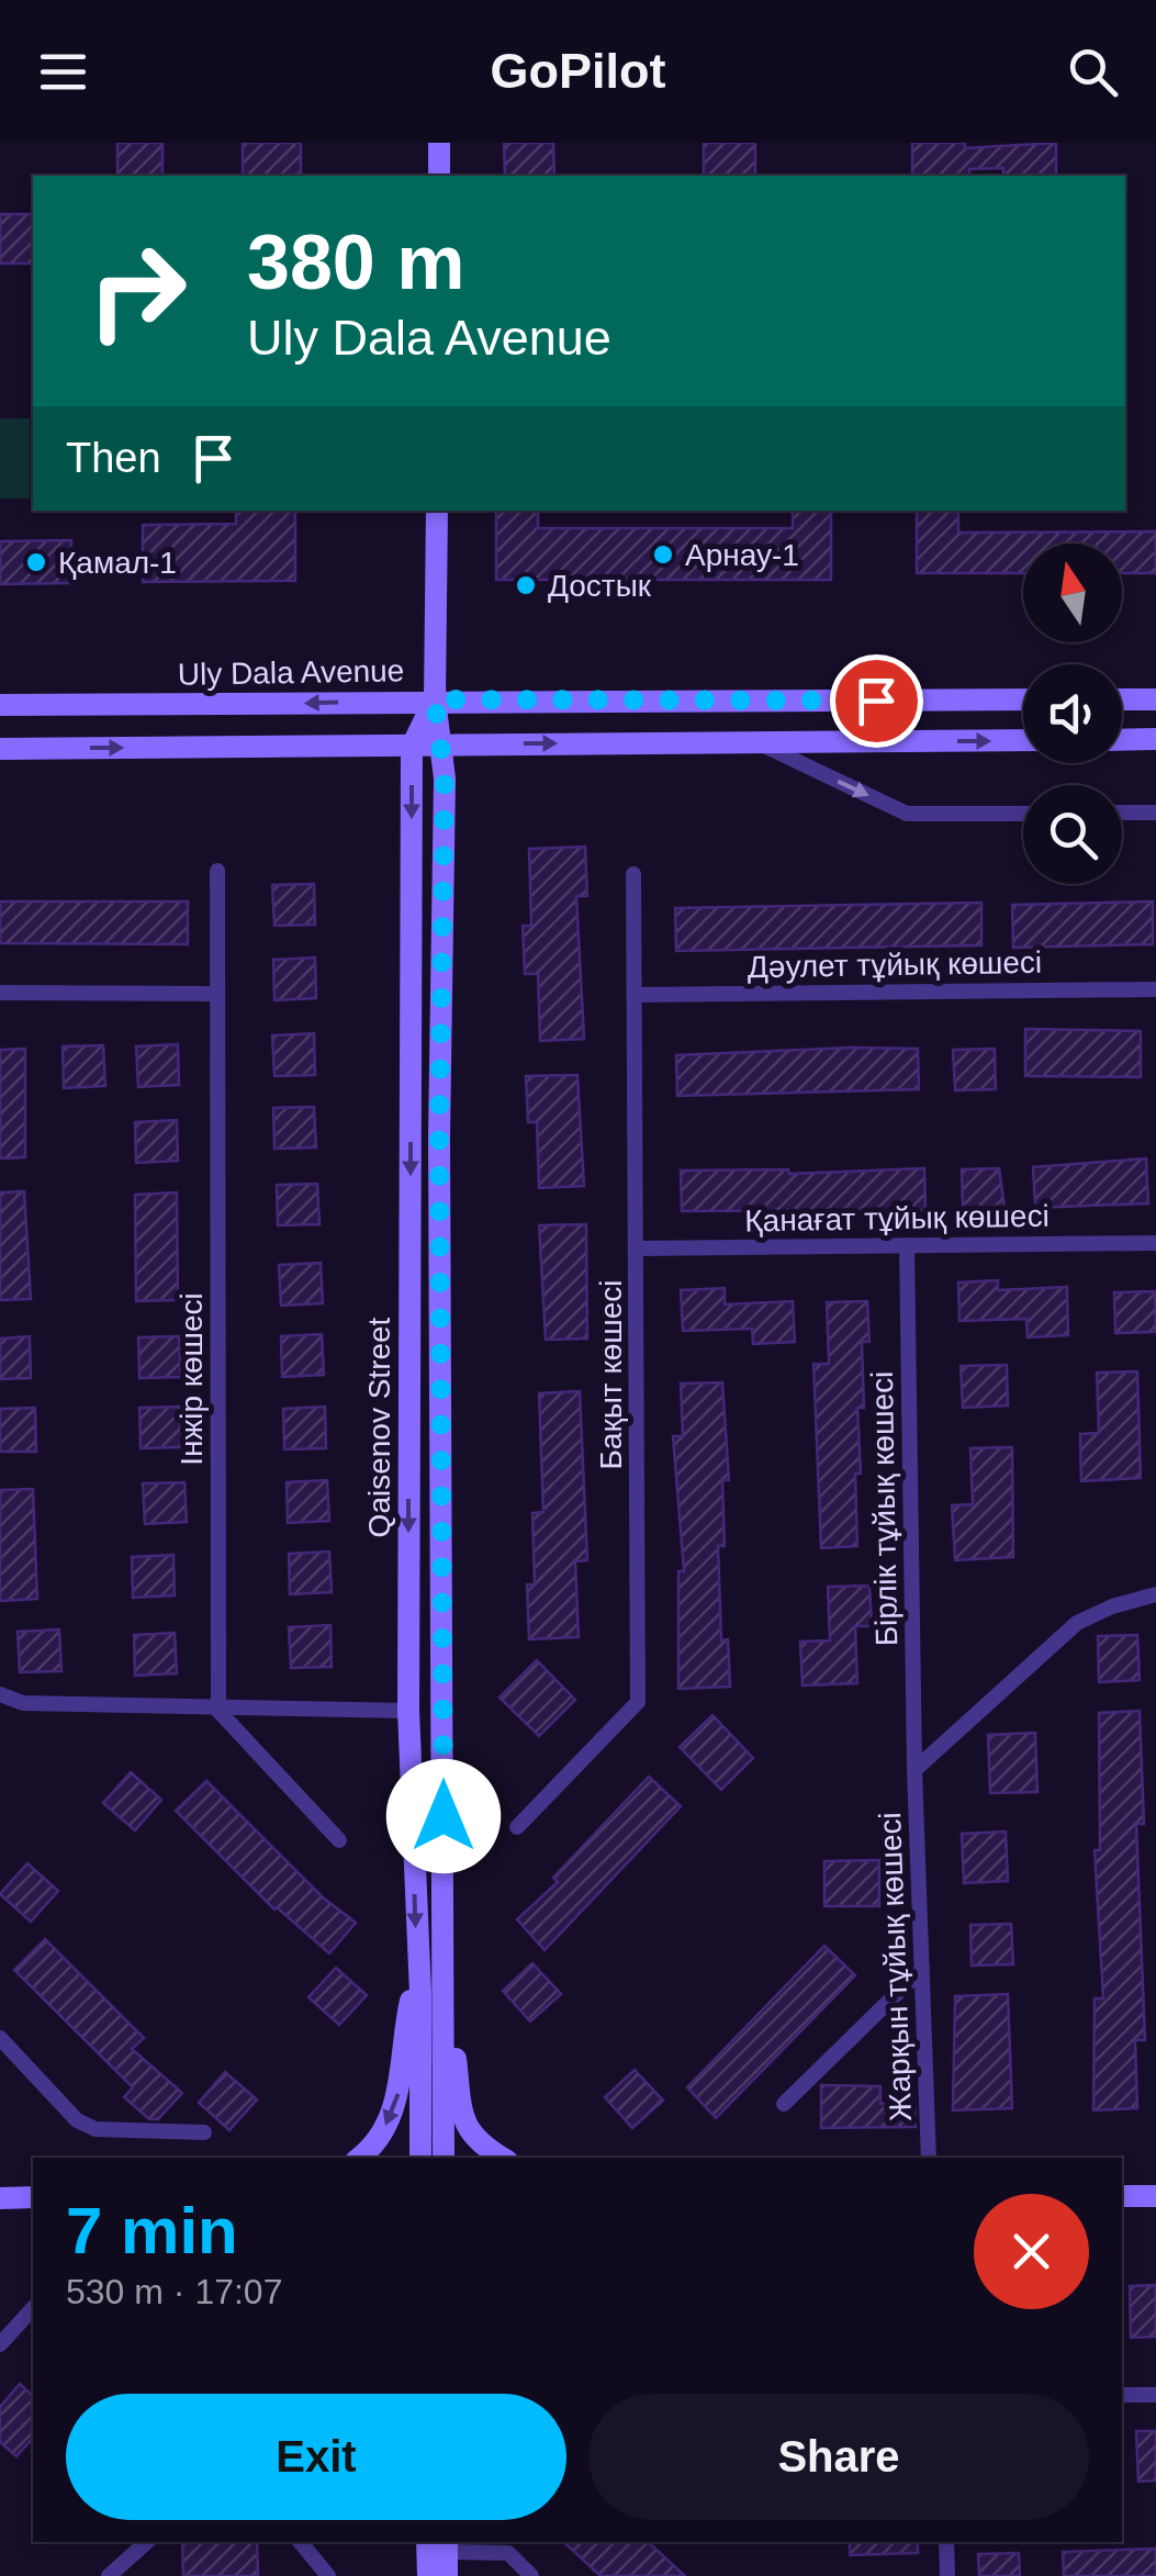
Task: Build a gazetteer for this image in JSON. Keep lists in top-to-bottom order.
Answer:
{
  "streets": {
    "street": [
      "Uly Dala Avenue",
      "Дәулет тұйық көшесі",
      "Қанағат тұйық көшесі",
      "Бақыт көшесі",
      "Інжір көшесі",
      "Qaisenov Street",
      "Бірлік тұйық көшесі",
      "Жарқын тұйық көшесі"
    ]
  },
  "crossings": [
    ["Uly Dala Avenue", "Qaisenov Street"],
    ["Дәулет тұйық көшесі", "Бақыт көшесі"],
    ["Қанағат тұйық көшесі", "Бақыт көшесі"],
    ["Қанағат тұйық көшесі", "Бірлік тұйық көшесі"],
    ["Бірлік тұйық көшесі", "Жарқын тұйық көшесі"]
  ],
  "places": ["Арнау-1", "Қамал-1", "Достык"],
  "north": "top",
  "page": {
    "header": "GoPilot",
    "turn": ["380 m", "Uly Dala Avenue"],
    "then": "Then",
    "heading": ["7 min", "530 m · 17:07"],
    "buttons": ["Exit", "Share"]
  }
}
